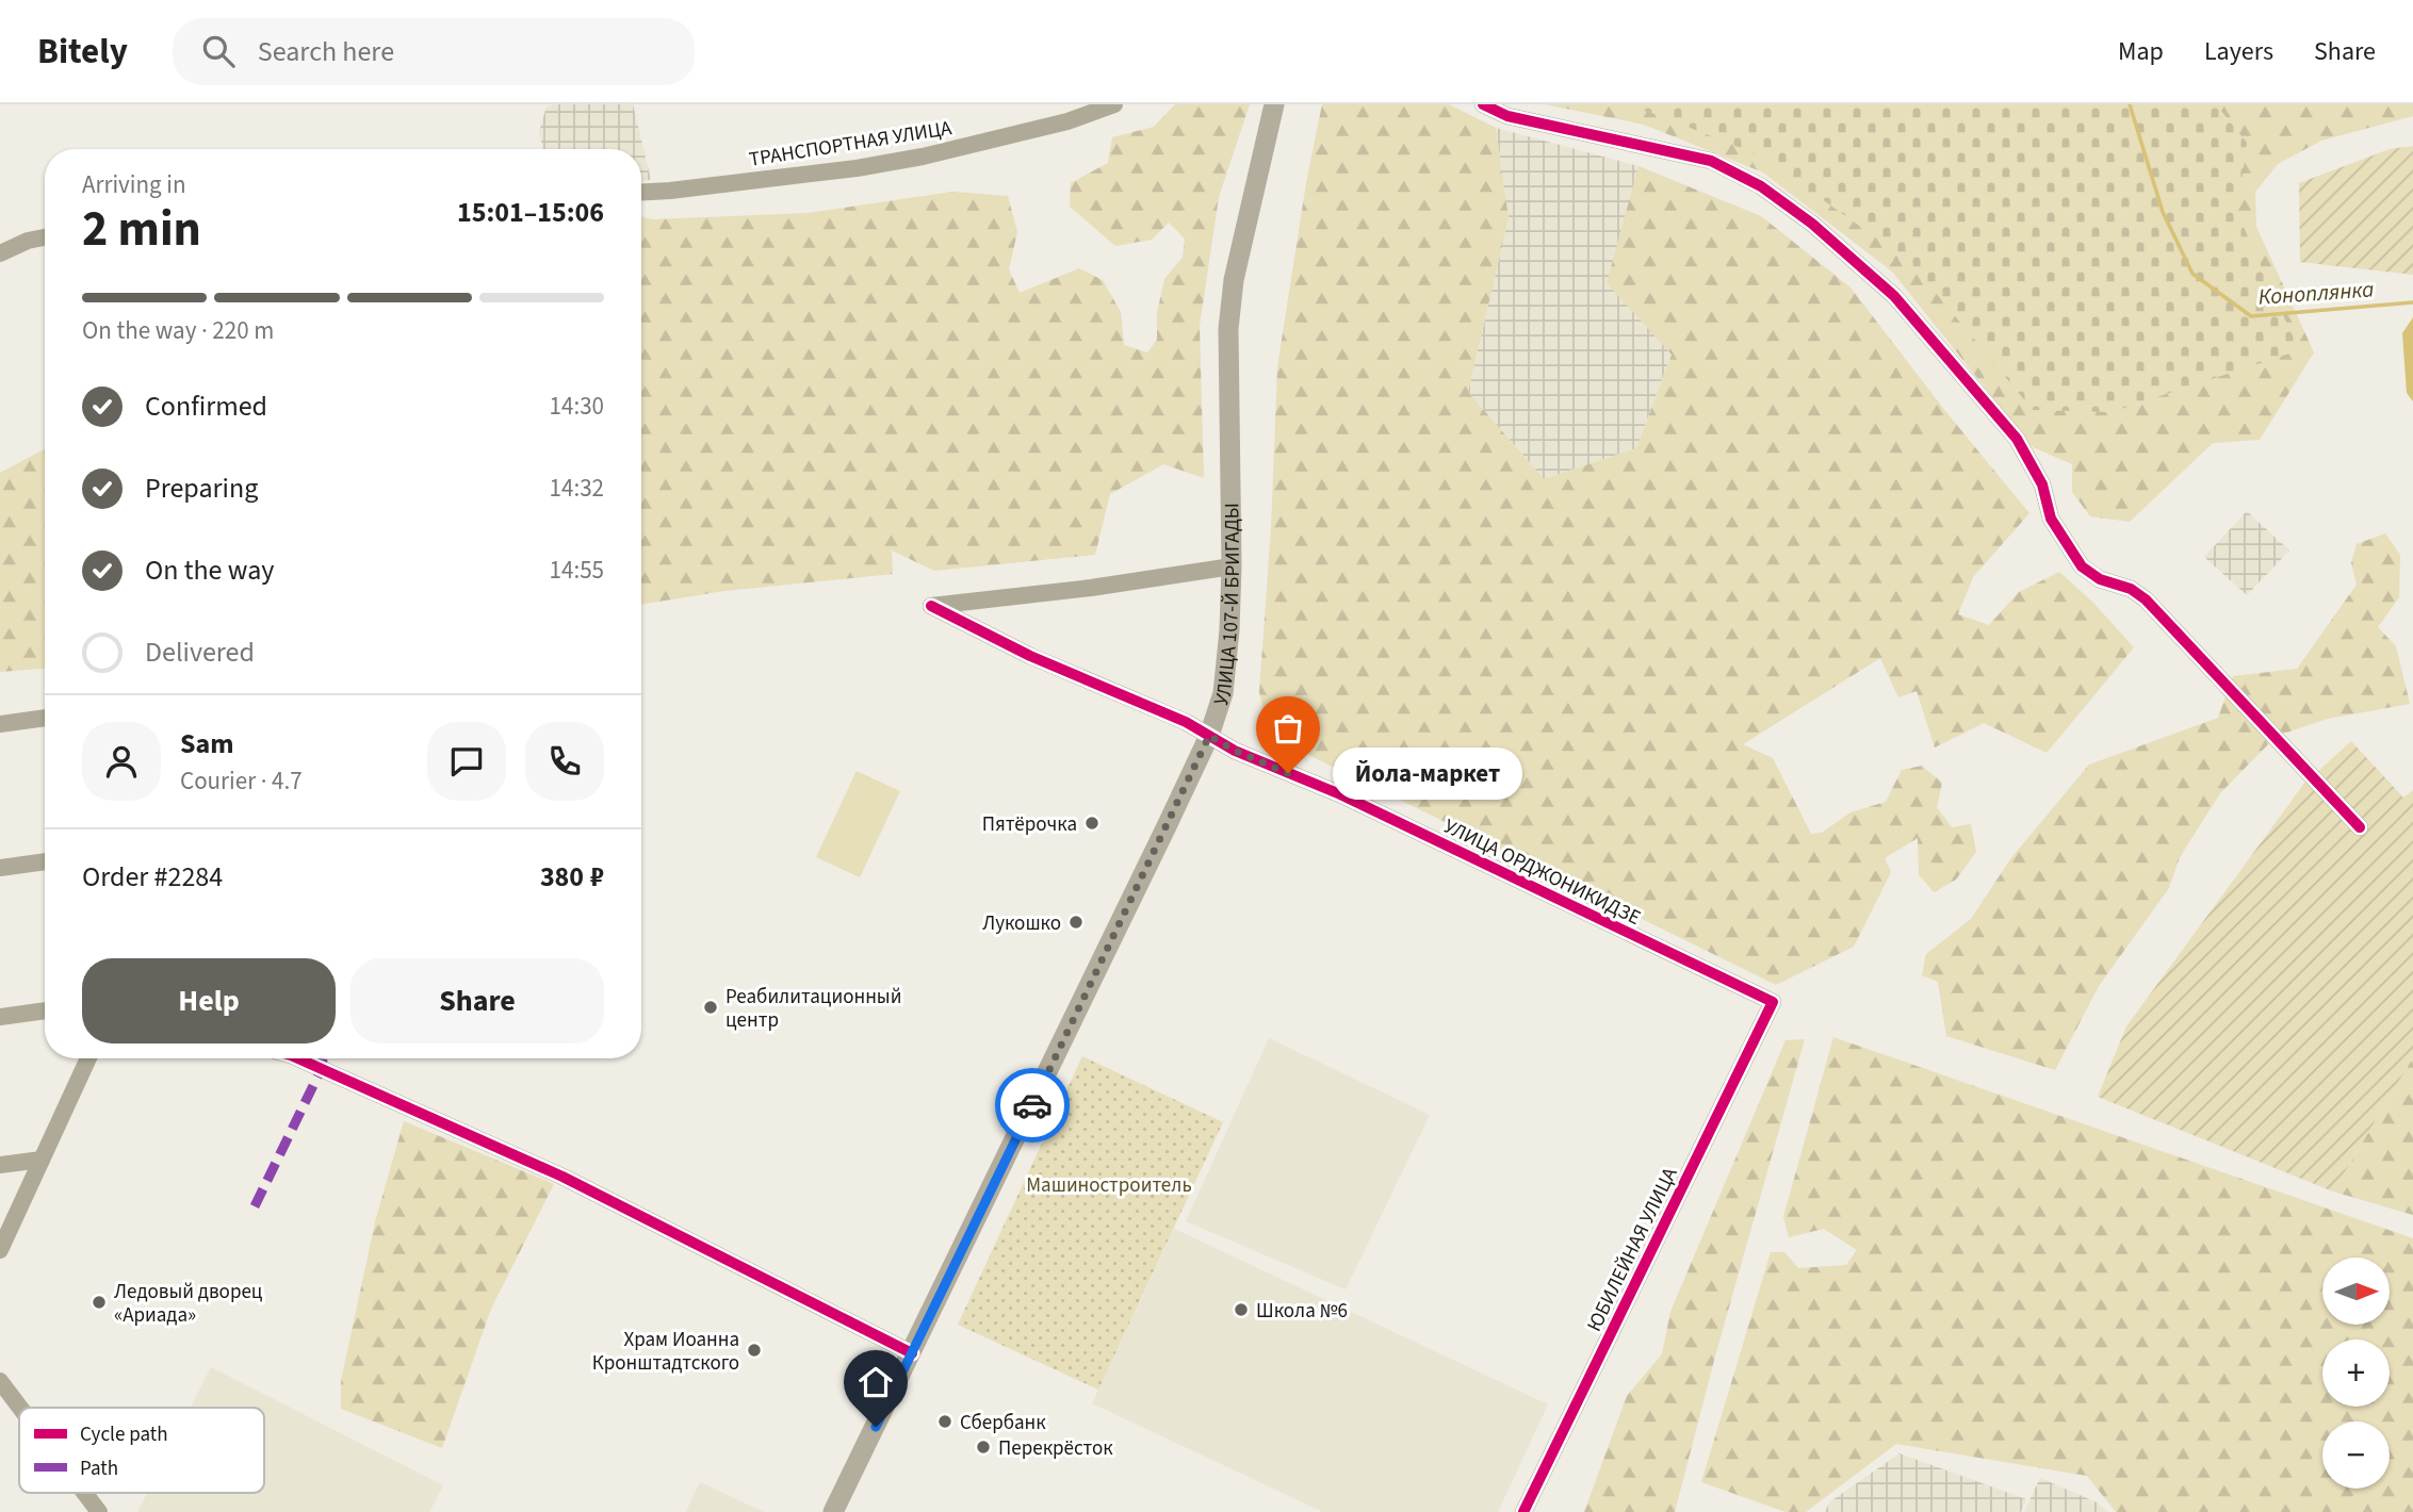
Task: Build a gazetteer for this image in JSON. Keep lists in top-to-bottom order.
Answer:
{
  "streets": {
    "main road": ["УЛИЦА 107-Й БРИГАДЫ"],
    "street": ["ТРАНСПОРТНАЯ УЛИЦА", "УЛИЦА ОРДЖОНИКИДЗЕ", "ЮБИЛЕЙНАЯ УЛИЦА"]
  },
  "crossings": [
    ["УЛИЦА 107-Й БРИГАДЫ", "УЛИЦА ОРДЖОНИКИДЗЕ"],
    ["УЛИЦА ОРДЖОНИКИДЗЕ", "ЮБИЛЕЙНАЯ УЛИЦА"]
  ],
  "water": ["Коноплянка"],
  "parks": ["Машиностроитель"],
  "places": [
    "Йола-маркет",
    "Пятёрочка",
    "Лукошко",
    "Реабилитационный центр",
    "Ледовый дворец «Ариада»",
    "Школа №6",
    "Храм Иоанна Кронштадтского",
    "Сбербанк",
    "Перекрёсток"
  ],
  "legend": ["Cycle path", "Path"],
  "north": "right",
  "page": {
    "header": "Bitely",
    "search": "Search here",
    "nav": ["Map", "Layers", "Share"],
    "heading": ["2 min", "Arriving in", "15:01–15:06"],
    "panel": [
      "Sam",
      "Courier · 4.7",
      "Order #2284",
      "380 ₽"
    ],
    "bar": "On the way · 220 m",
    "list": [
      ["Confirmed", "14:30"],
      ["Preparing", "14:32"],
      ["On the way", "14:55"],
      "Delivered"
    ],
    "bubble": "Йола-маркет",
    "buttons": ["Help", "Share"],
    "map_buttons": ["+", "−"]
  }
}
